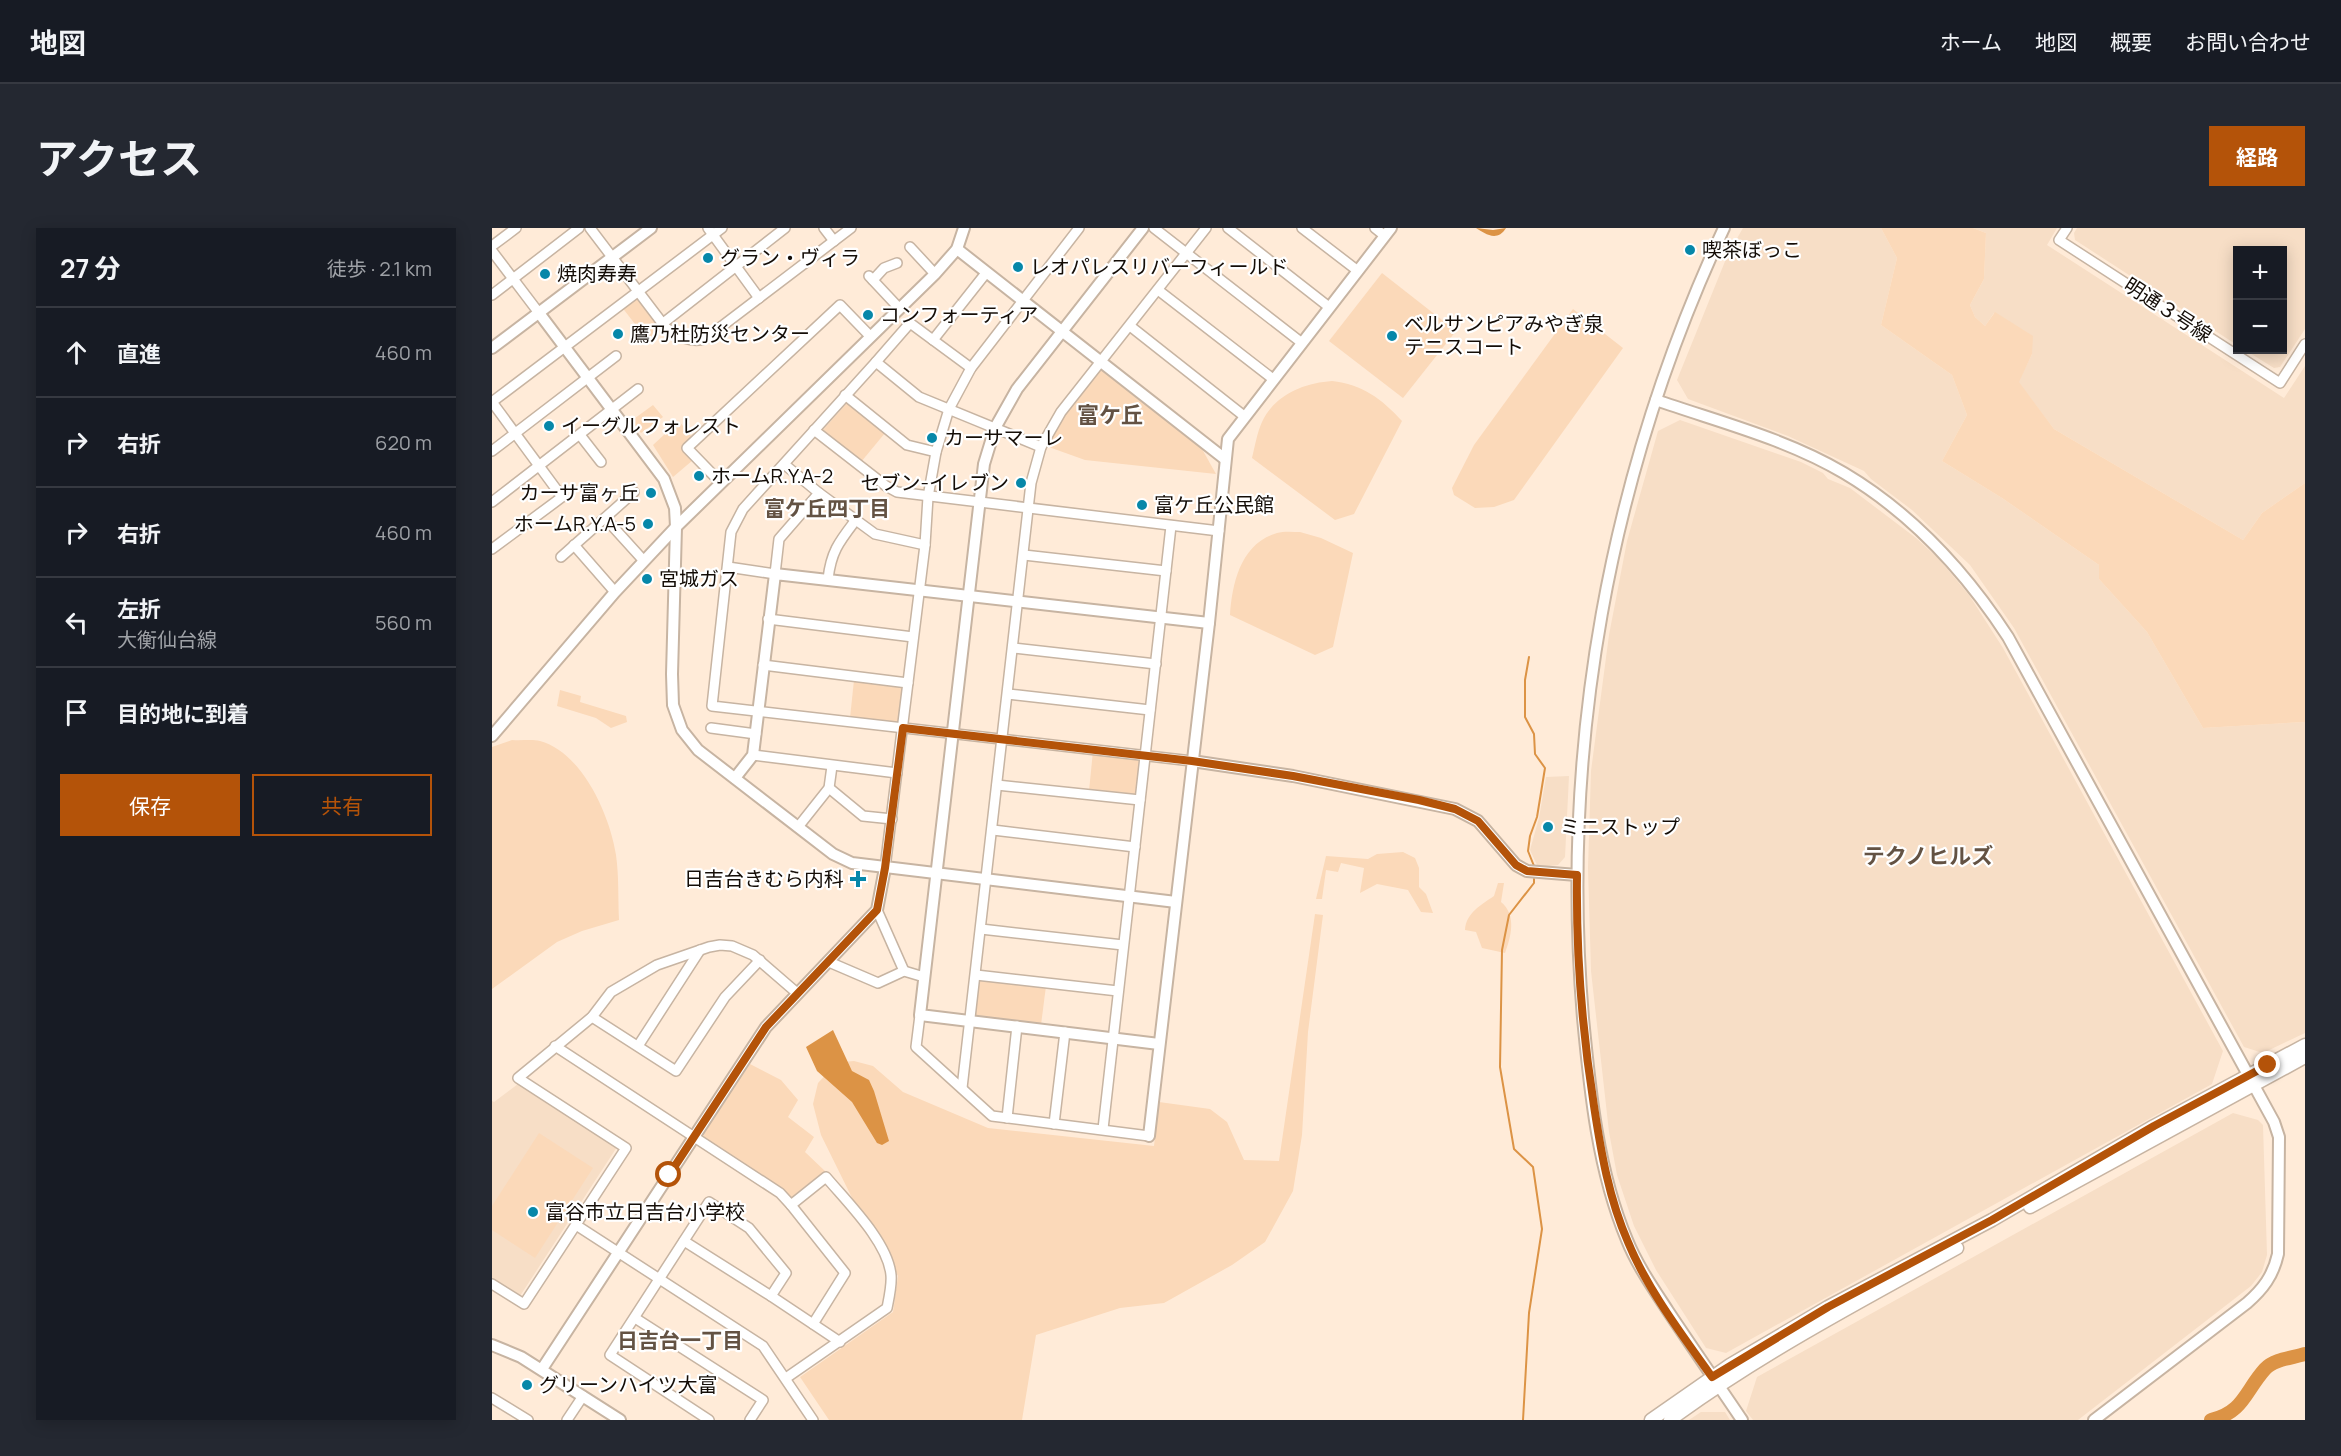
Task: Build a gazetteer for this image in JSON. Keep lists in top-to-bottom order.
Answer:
{
  "streets": {
    "street": ["明通３号線"]
  },
  "districts": [
    "富ケ丘",
    "富ケ丘四丁目",
    "テクノヒルズ",
    "日吉台一丁目"
  ],
  "places": {
    "other": [
      "喫茶ぼっこ",
      "グラン・ヴィラ",
      "レオパレスリバーフィールド",
      "焼肉寿寿",
      "コンフォーティア",
      "鷹乃杜防災センター",
      "ベルサンピアみやぎ泉 テニスコート",
      "イーグルフォレスト",
      "カーサマーレ",
      "ホームR.Y.A-2",
      "セブン-イレブン",
      "カーサ富ヶ丘",
      "富ケ丘公民館",
      "ホームR.Y.A-5",
      "宮城ガス",
      "ミニストップ",
      "富谷市立日吉台小学校",
      "グリーンハイツ大富"
    ],
    "health": ["日吉台きむら内科"]
  },
  "page": {
    "header": "地図",
    "nav": [
      "ホーム",
      "地図",
      "概要",
      "お問い合わせ"
    ],
    "title": "アクセス",
    "buttons": [
      "経路",
      ["保存", "共有"]
    ],
    "heading": ["27 分", "徒歩 · 2.1 km"],
    "map_buttons": ["+", "−"],
    "list": [
      ["直進", "460 m"],
      ["右折", "620 m"],
      ["右折", "460 m"],
      ["左折", "大衡仙台線", "560 m"],
      "目的地に到着"
    ]
  }
}
